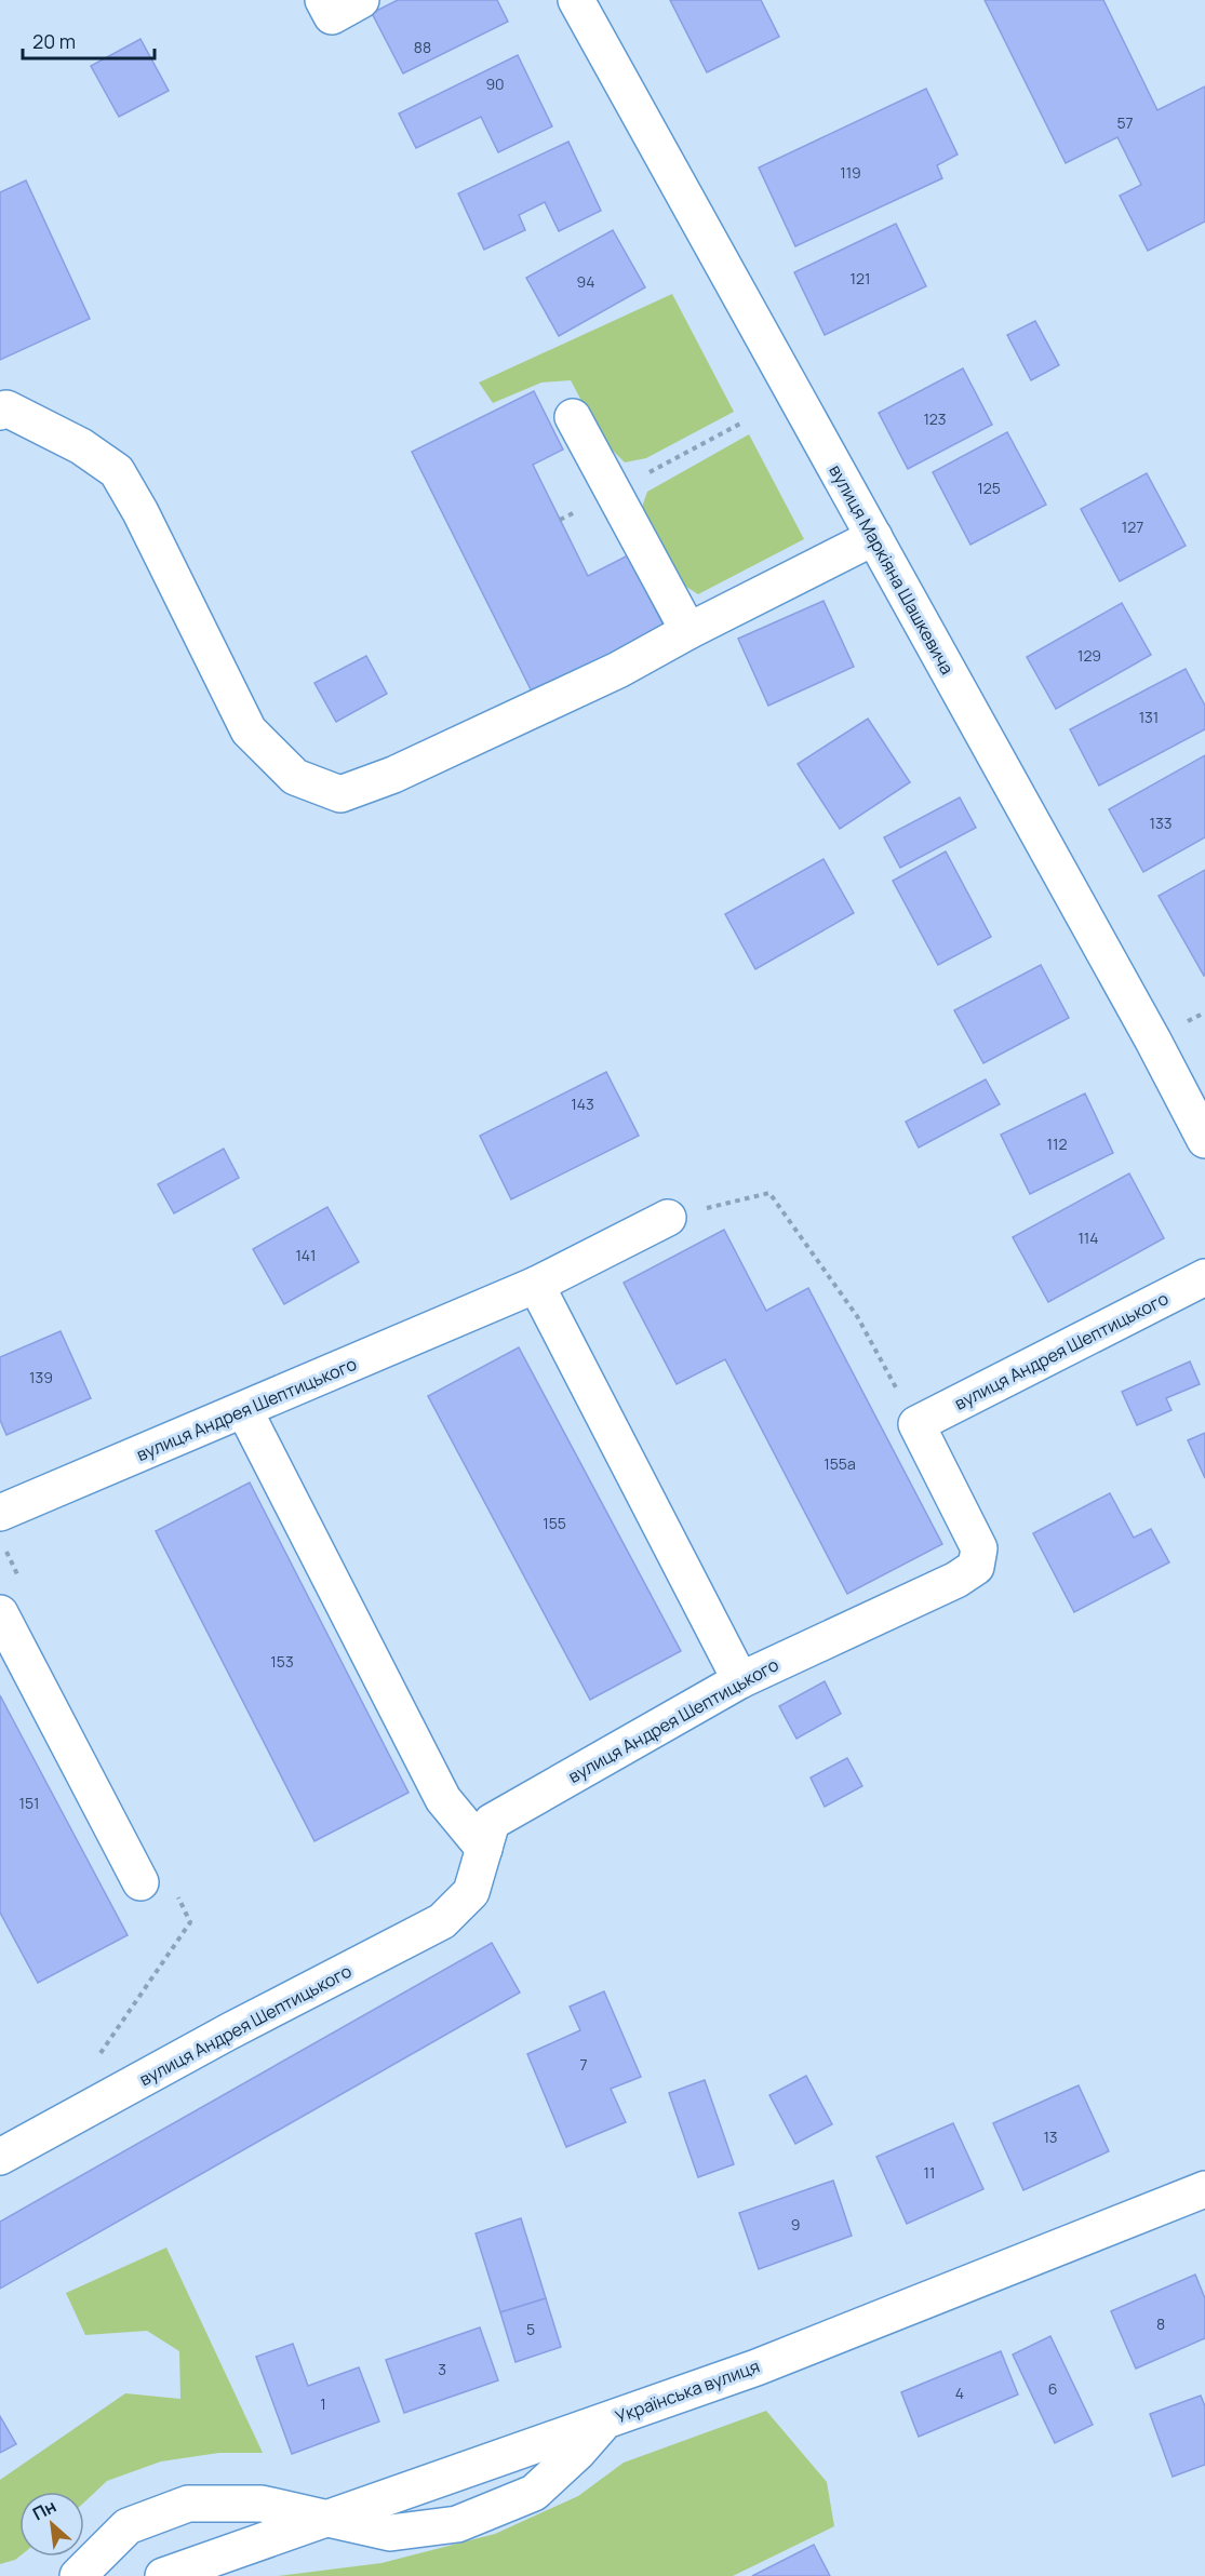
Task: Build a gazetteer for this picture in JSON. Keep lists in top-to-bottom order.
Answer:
{
  "streets": {
    "street": ["вулиця Маркіяна Шашкевича", "вулиця Андрея Шептицького", "Українська вулиця"]
  },
  "house_numbers": [
    "88",
    "90",
    "57",
    "119",
    "121",
    "94",
    "123",
    "125",
    "127",
    "129",
    "131",
    "133",
    "143",
    "112",
    "114",
    "141",
    "139",
    "155а",
    "155",
    "153",
    "151",
    "7",
    "13",
    "11",
    "9",
    "8",
    "5",
    "3",
    "6",
    "4",
    "1"
  ],
  "scale_bar": "20 m",
  "north": "top left"
}
